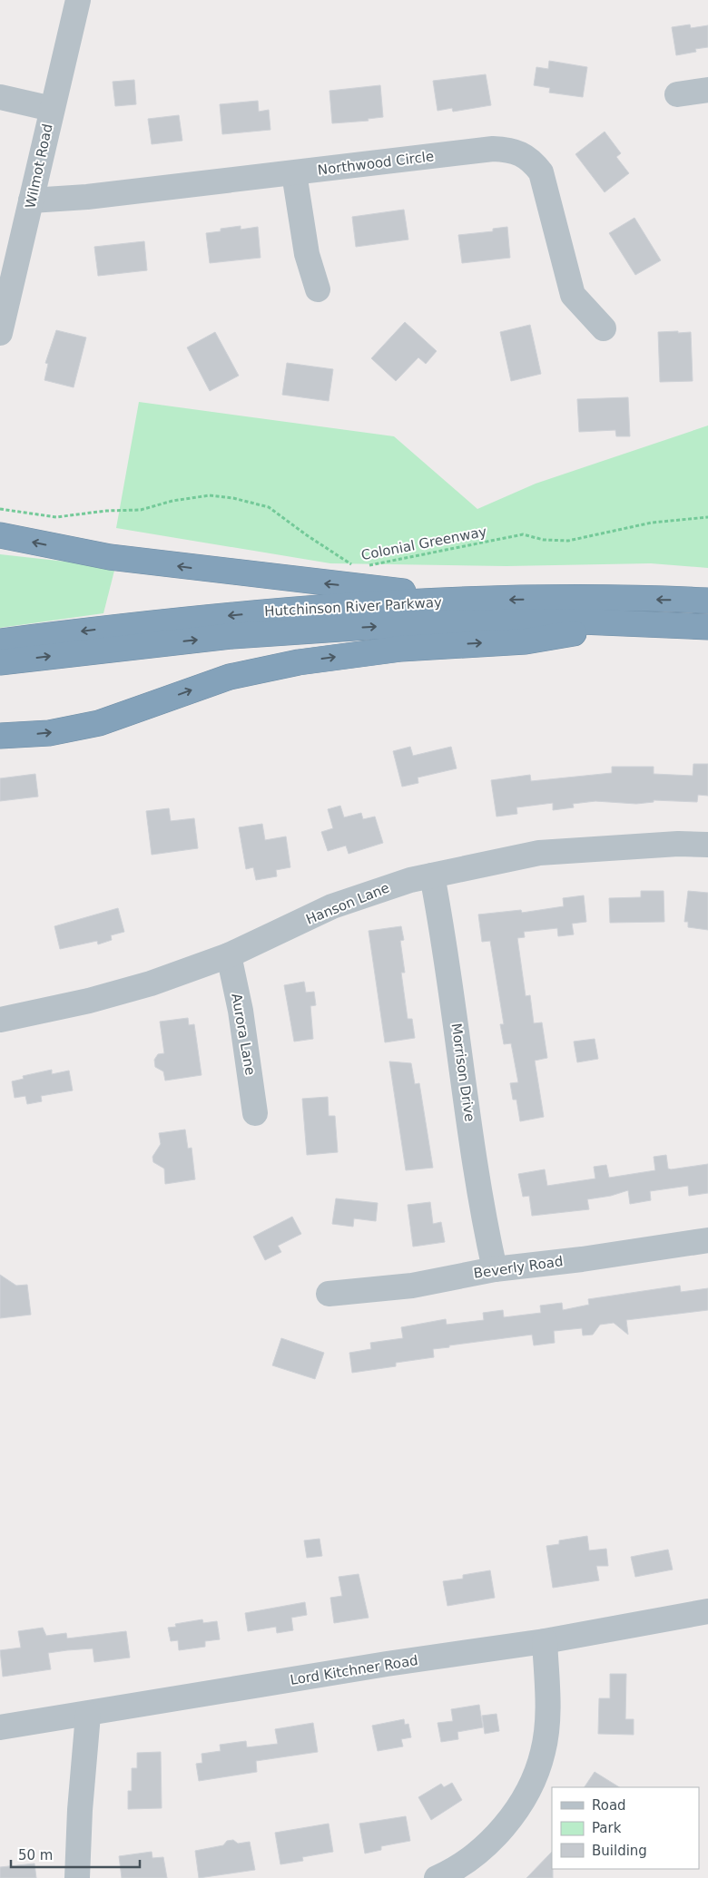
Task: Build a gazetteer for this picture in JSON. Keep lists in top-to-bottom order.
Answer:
{
  "streets": {
    "highway": ["Hutchinson River Parkway"],
    "street": [
      "Northwood Circle",
      "Wilmot Road",
      "Hanson Lane",
      "Aurora Lane",
      "Morrison Drive",
      "Beverly Road",
      "Lord Kitchner Road"
    ],
    "path": ["Colonial Greenway"]
  },
  "crossings": [
    ["Northwood Circle", "Wilmot Road"],
    ["Hanson Lane", "Aurora Lane"],
    ["Hanson Lane", "Morrison Drive"],
    ["Morrison Drive", "Beverly Road"]
  ],
  "legend": ["Road", "Park", "Building"],
  "scale_bar": "50 m"
}
